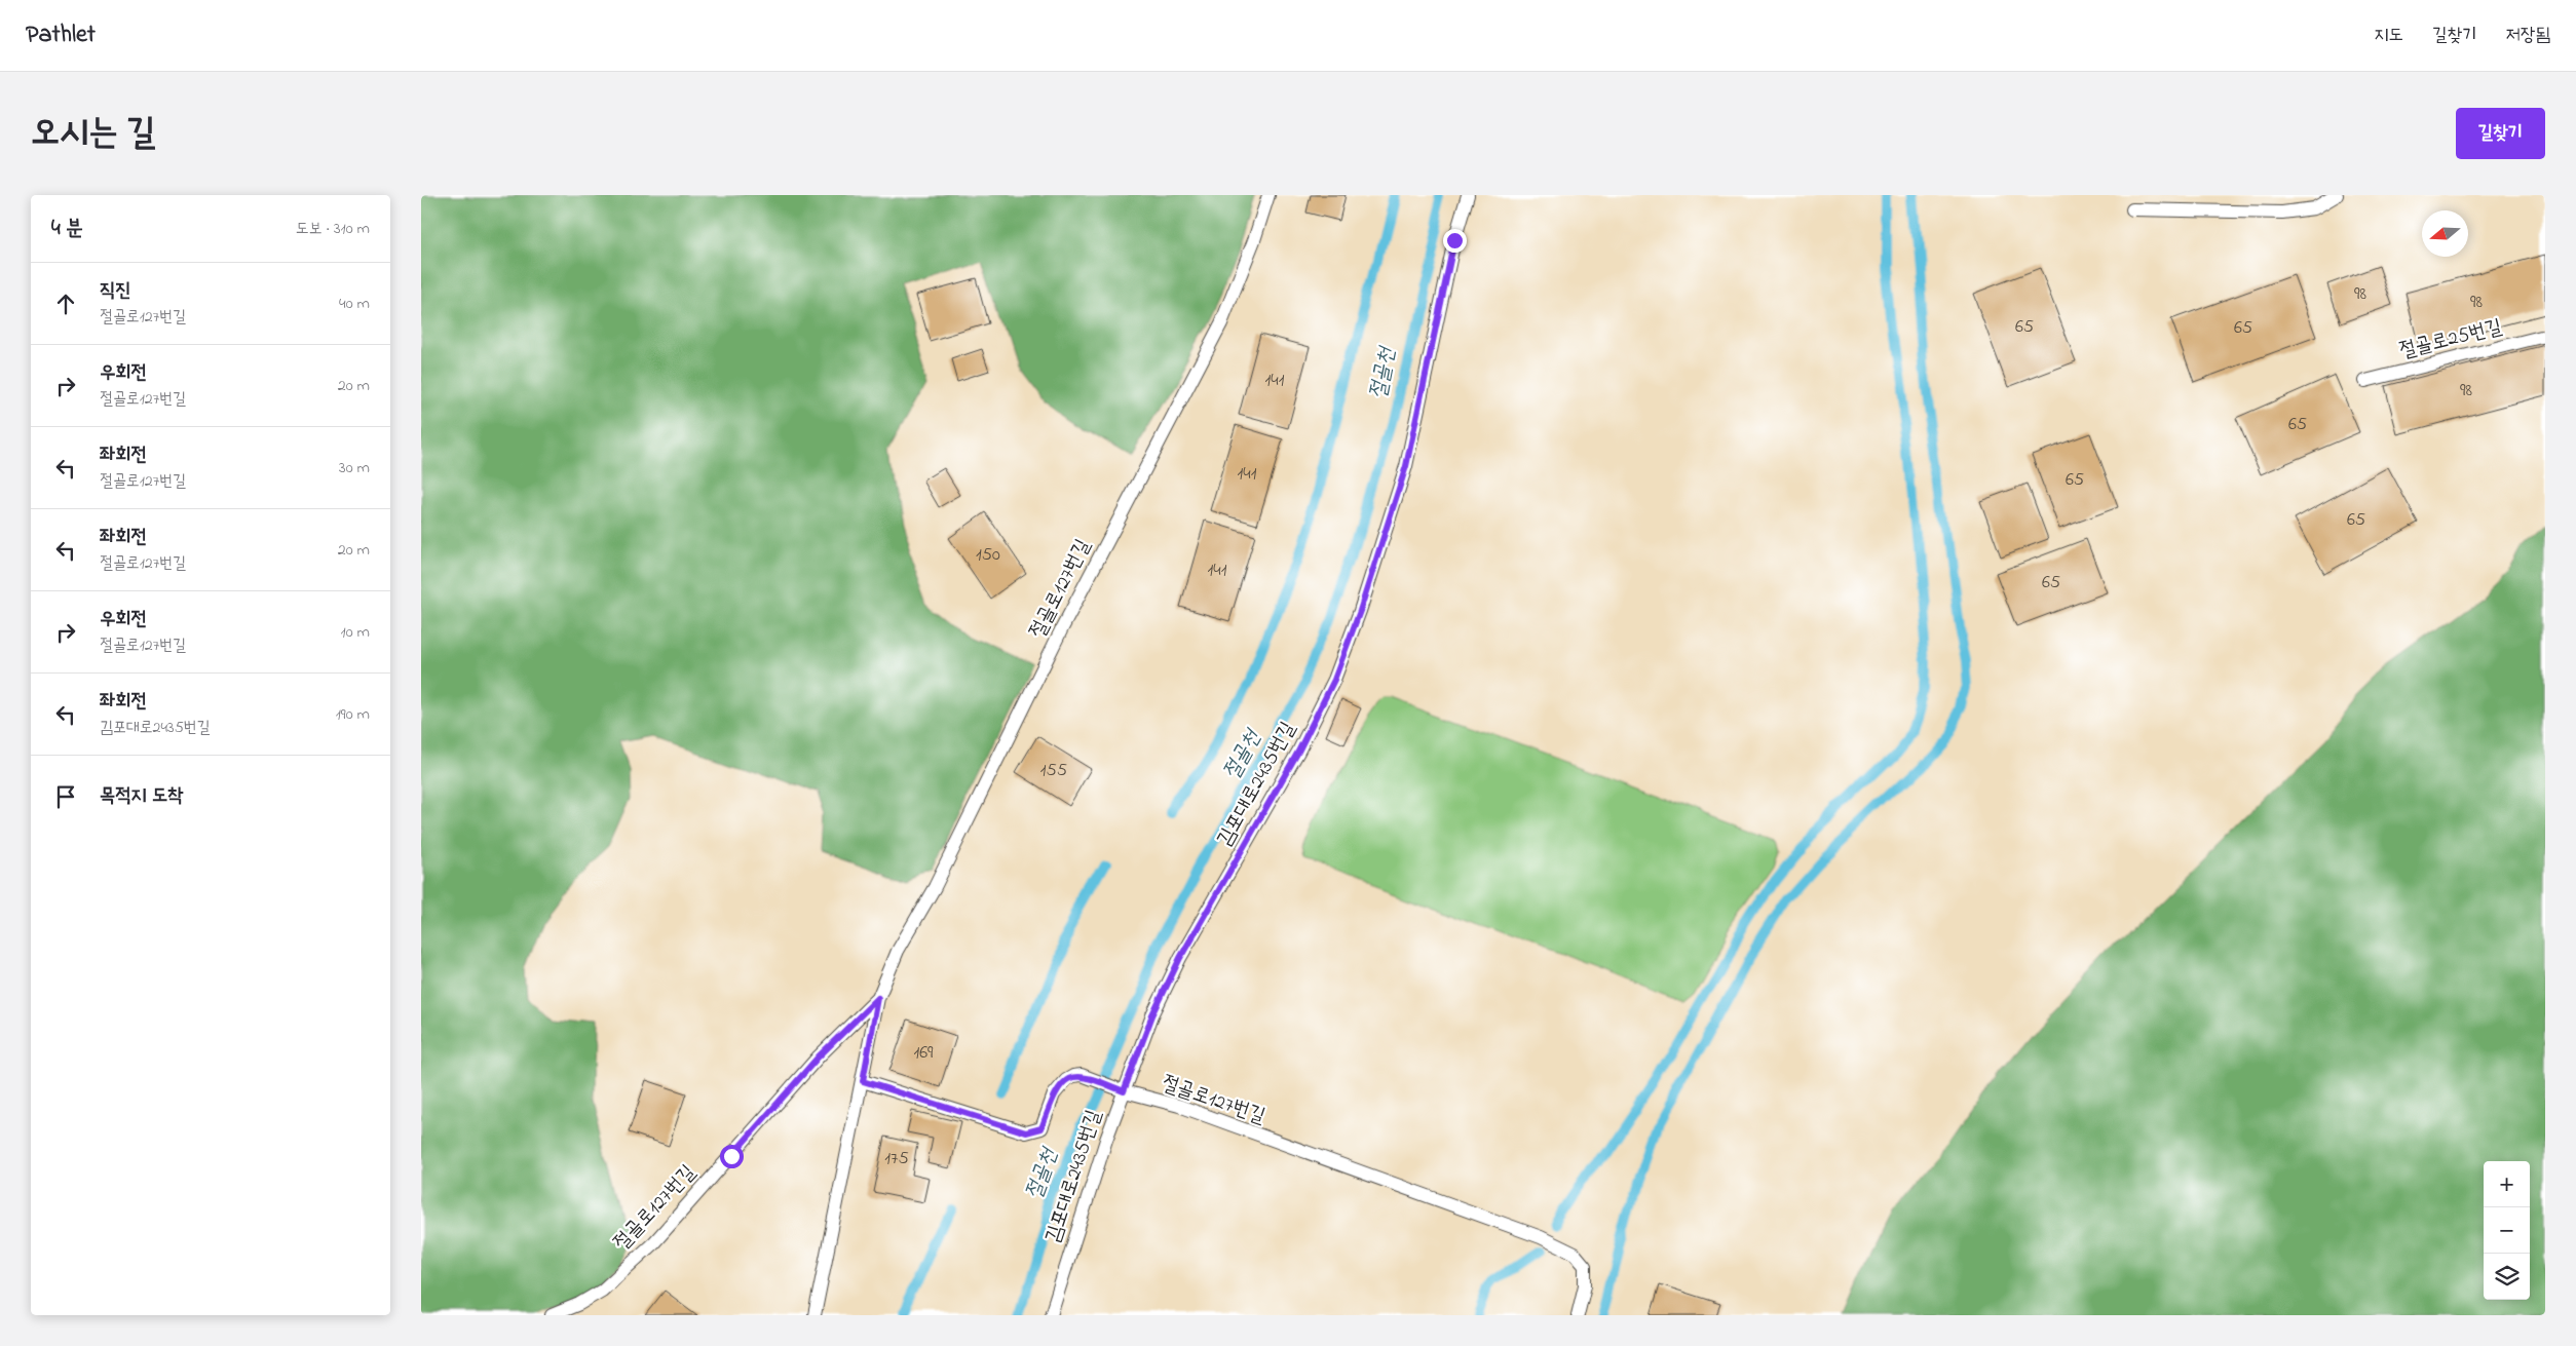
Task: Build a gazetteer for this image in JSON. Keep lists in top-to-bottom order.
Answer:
{
  "streets": {
    "lane": ["절골로25번길", "절골로127번길", "김포대로2435번길"]
  },
  "crossings": [
    ["절골로127번길", "김포대로2435번길"]
  ],
  "water": ["절골천"],
  "house_numbers": [
    "98",
    "98",
    "65",
    "65",
    "141",
    "98",
    "65",
    "141",
    "65",
    "65",
    "150",
    "141",
    "65",
    "155",
    "169",
    "175"
  ],
  "north": "left",
  "page": {
    "header": "Pathlet",
    "nav": ["지도", "길찾기", "저장됨"],
    "title": "오시는 길",
    "buttons": "길찾기",
    "heading": ["4 분", "도보 · 310 m"],
    "list": [
      ["직진", "절골로127번길", "40 m"],
      ["우회전", "절골로127번길", "20 m"],
      ["좌회전", "절골로127번길", "30 m"],
      ["좌회전", "절골로127번길", "20 m"],
      ["우회전", "절골로127번길", "10 m"],
      ["좌회전", "김포대로2435번길", "190 m"],
      "목적지 도착"
    ],
    "map_buttons": ["+", "−"]
  }
}
